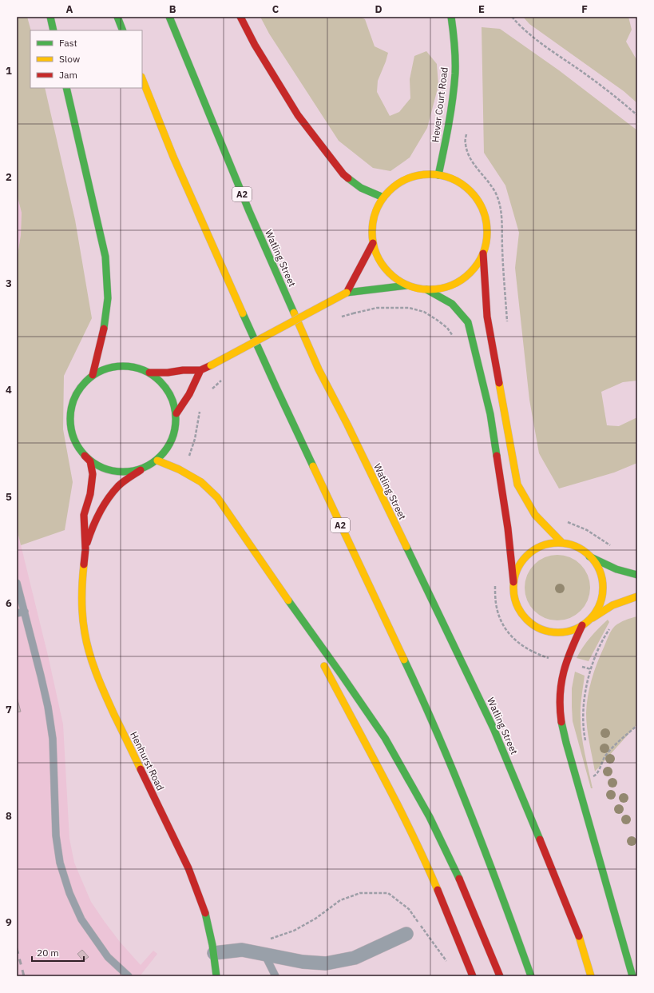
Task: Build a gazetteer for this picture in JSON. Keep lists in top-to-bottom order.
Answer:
{
  "streets": {
    "main road": [
      "Hever Court Road",
      "A2",
      "Watling Street",
      "Henhurst Road"
    ]
  },
  "legend": ["Fast", "Slow", "Jam"],
  "scale_bar": "20 m",
  "grid": {
    "columns": [
      "A",
      "B",
      "C",
      "D",
      "E",
      "F"
    ],
    "rows": [
      "1",
      "2",
      "3",
      "4",
      "5",
      "6",
      "7",
      "8",
      "9"
    ]
  }
}
